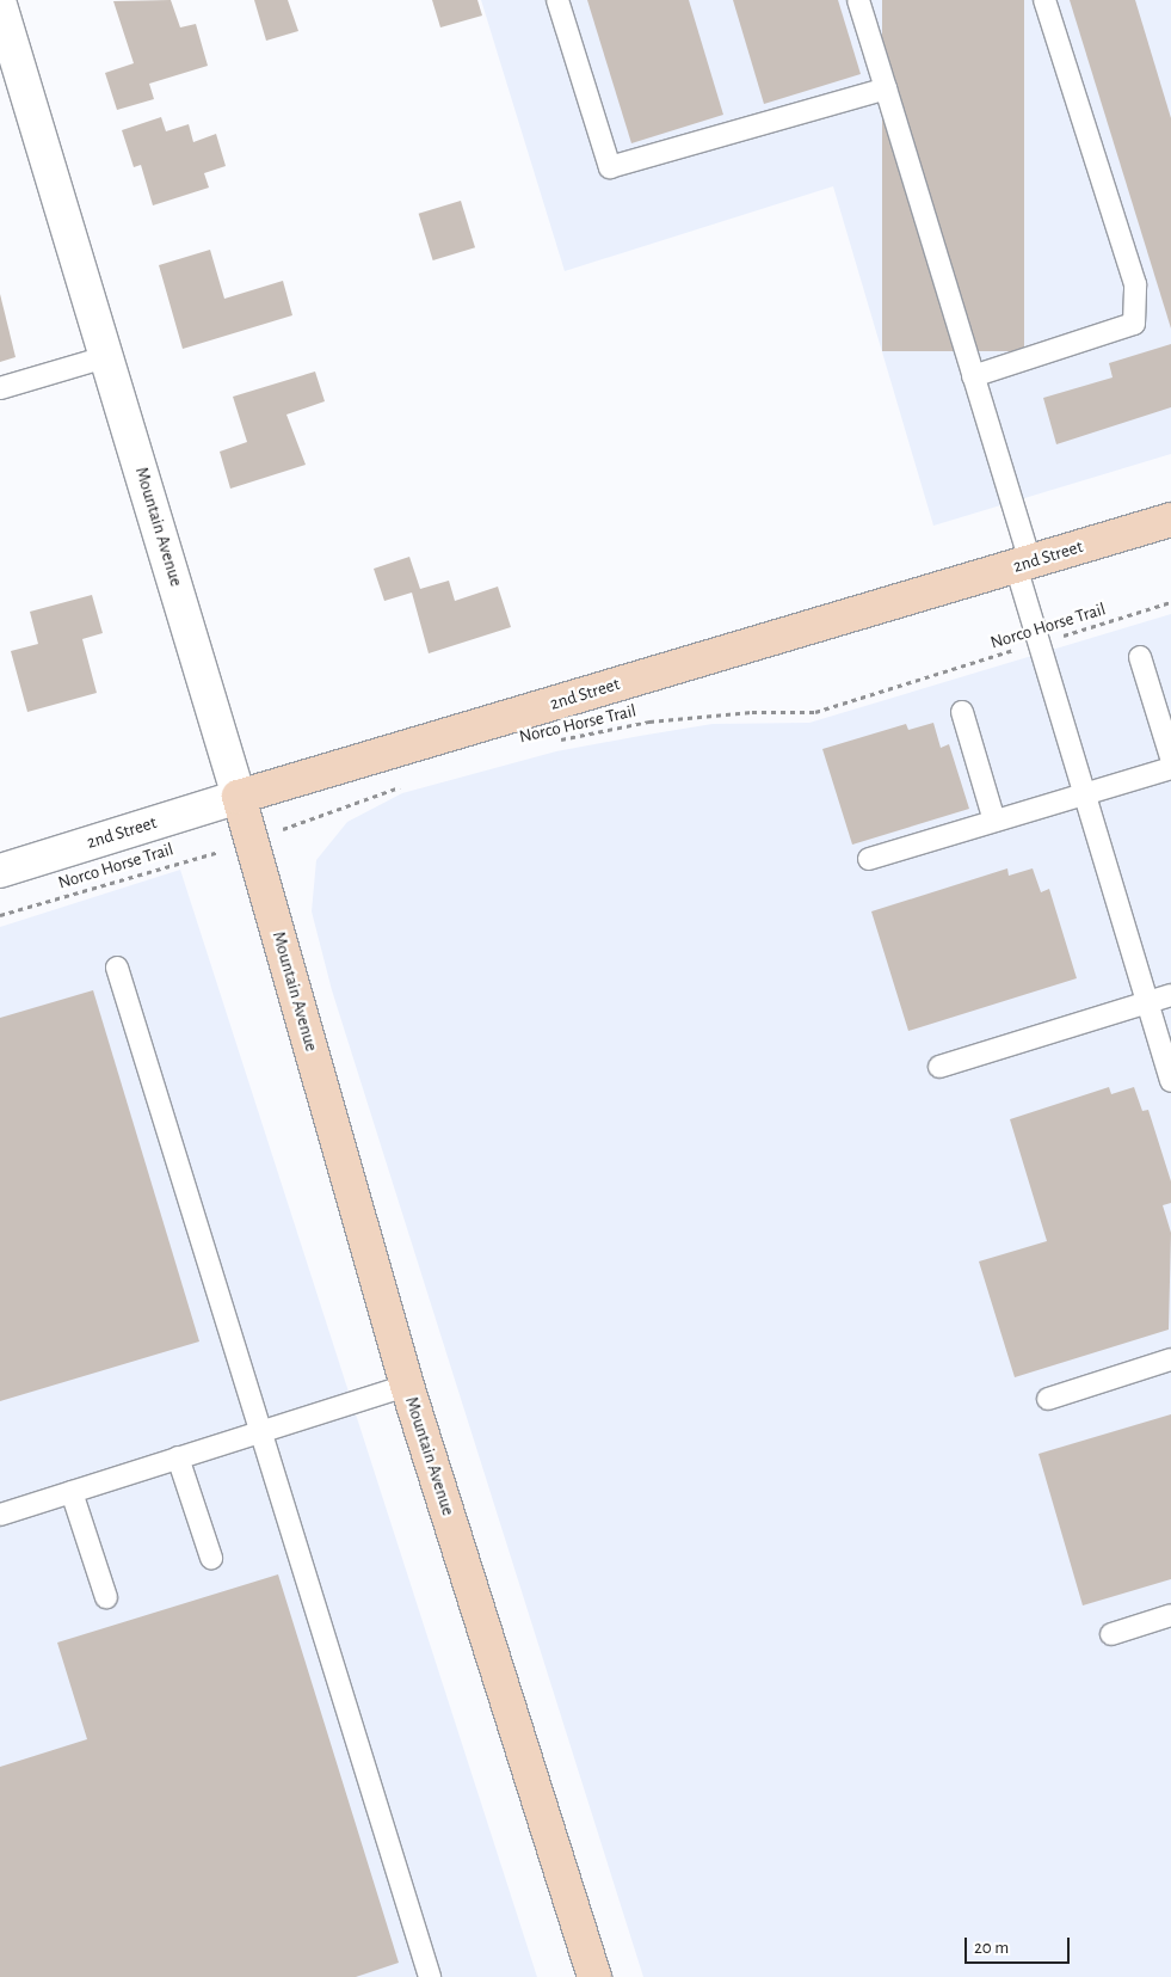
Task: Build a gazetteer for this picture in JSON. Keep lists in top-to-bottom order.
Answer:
{
  "streets": {
    "main road": ["Mountain Avenue", "2nd Street"],
    "path": ["Norco Horse Trail"]
  },
  "crossings": [
    ["Mountain Avenue", "2nd Street"],
    ["Mountain Avenue", "Norco Horse Trail"]
  ],
  "scale_bar": "20 m"
}
